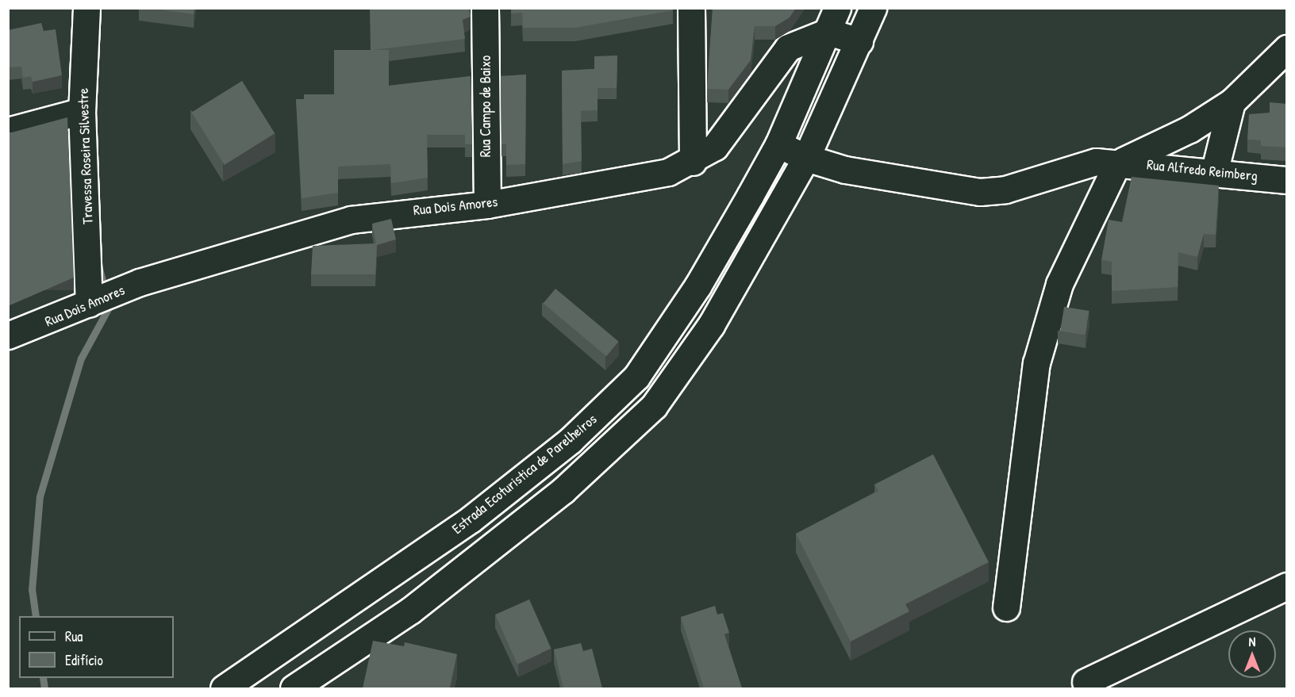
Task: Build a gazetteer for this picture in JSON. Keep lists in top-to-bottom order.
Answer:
{
  "streets": {
    "street": [
      "Rua Campo de Baixo",
      "Travessa Roseira Silvestre",
      "Rua Alfredo Reimberg",
      "Rua Dois Amores",
      "Estrada Ecoturistica de Parelheiros"
    ]
  },
  "crossings": [
    ["Rua Campo de Baixo", "Rua Dois Amores"],
    ["Travessa Roseira Silvestre", "Rua Dois Amores"],
    ["Rua Alfredo Reimberg", "Estrada Ecoturistica de Parelheiros"],
    ["Rua Dois Amores", "Estrada Ecoturistica de Parelheiros"]
  ],
  "legend": ["Rua", "Edifício"],
  "north": "top"
}
